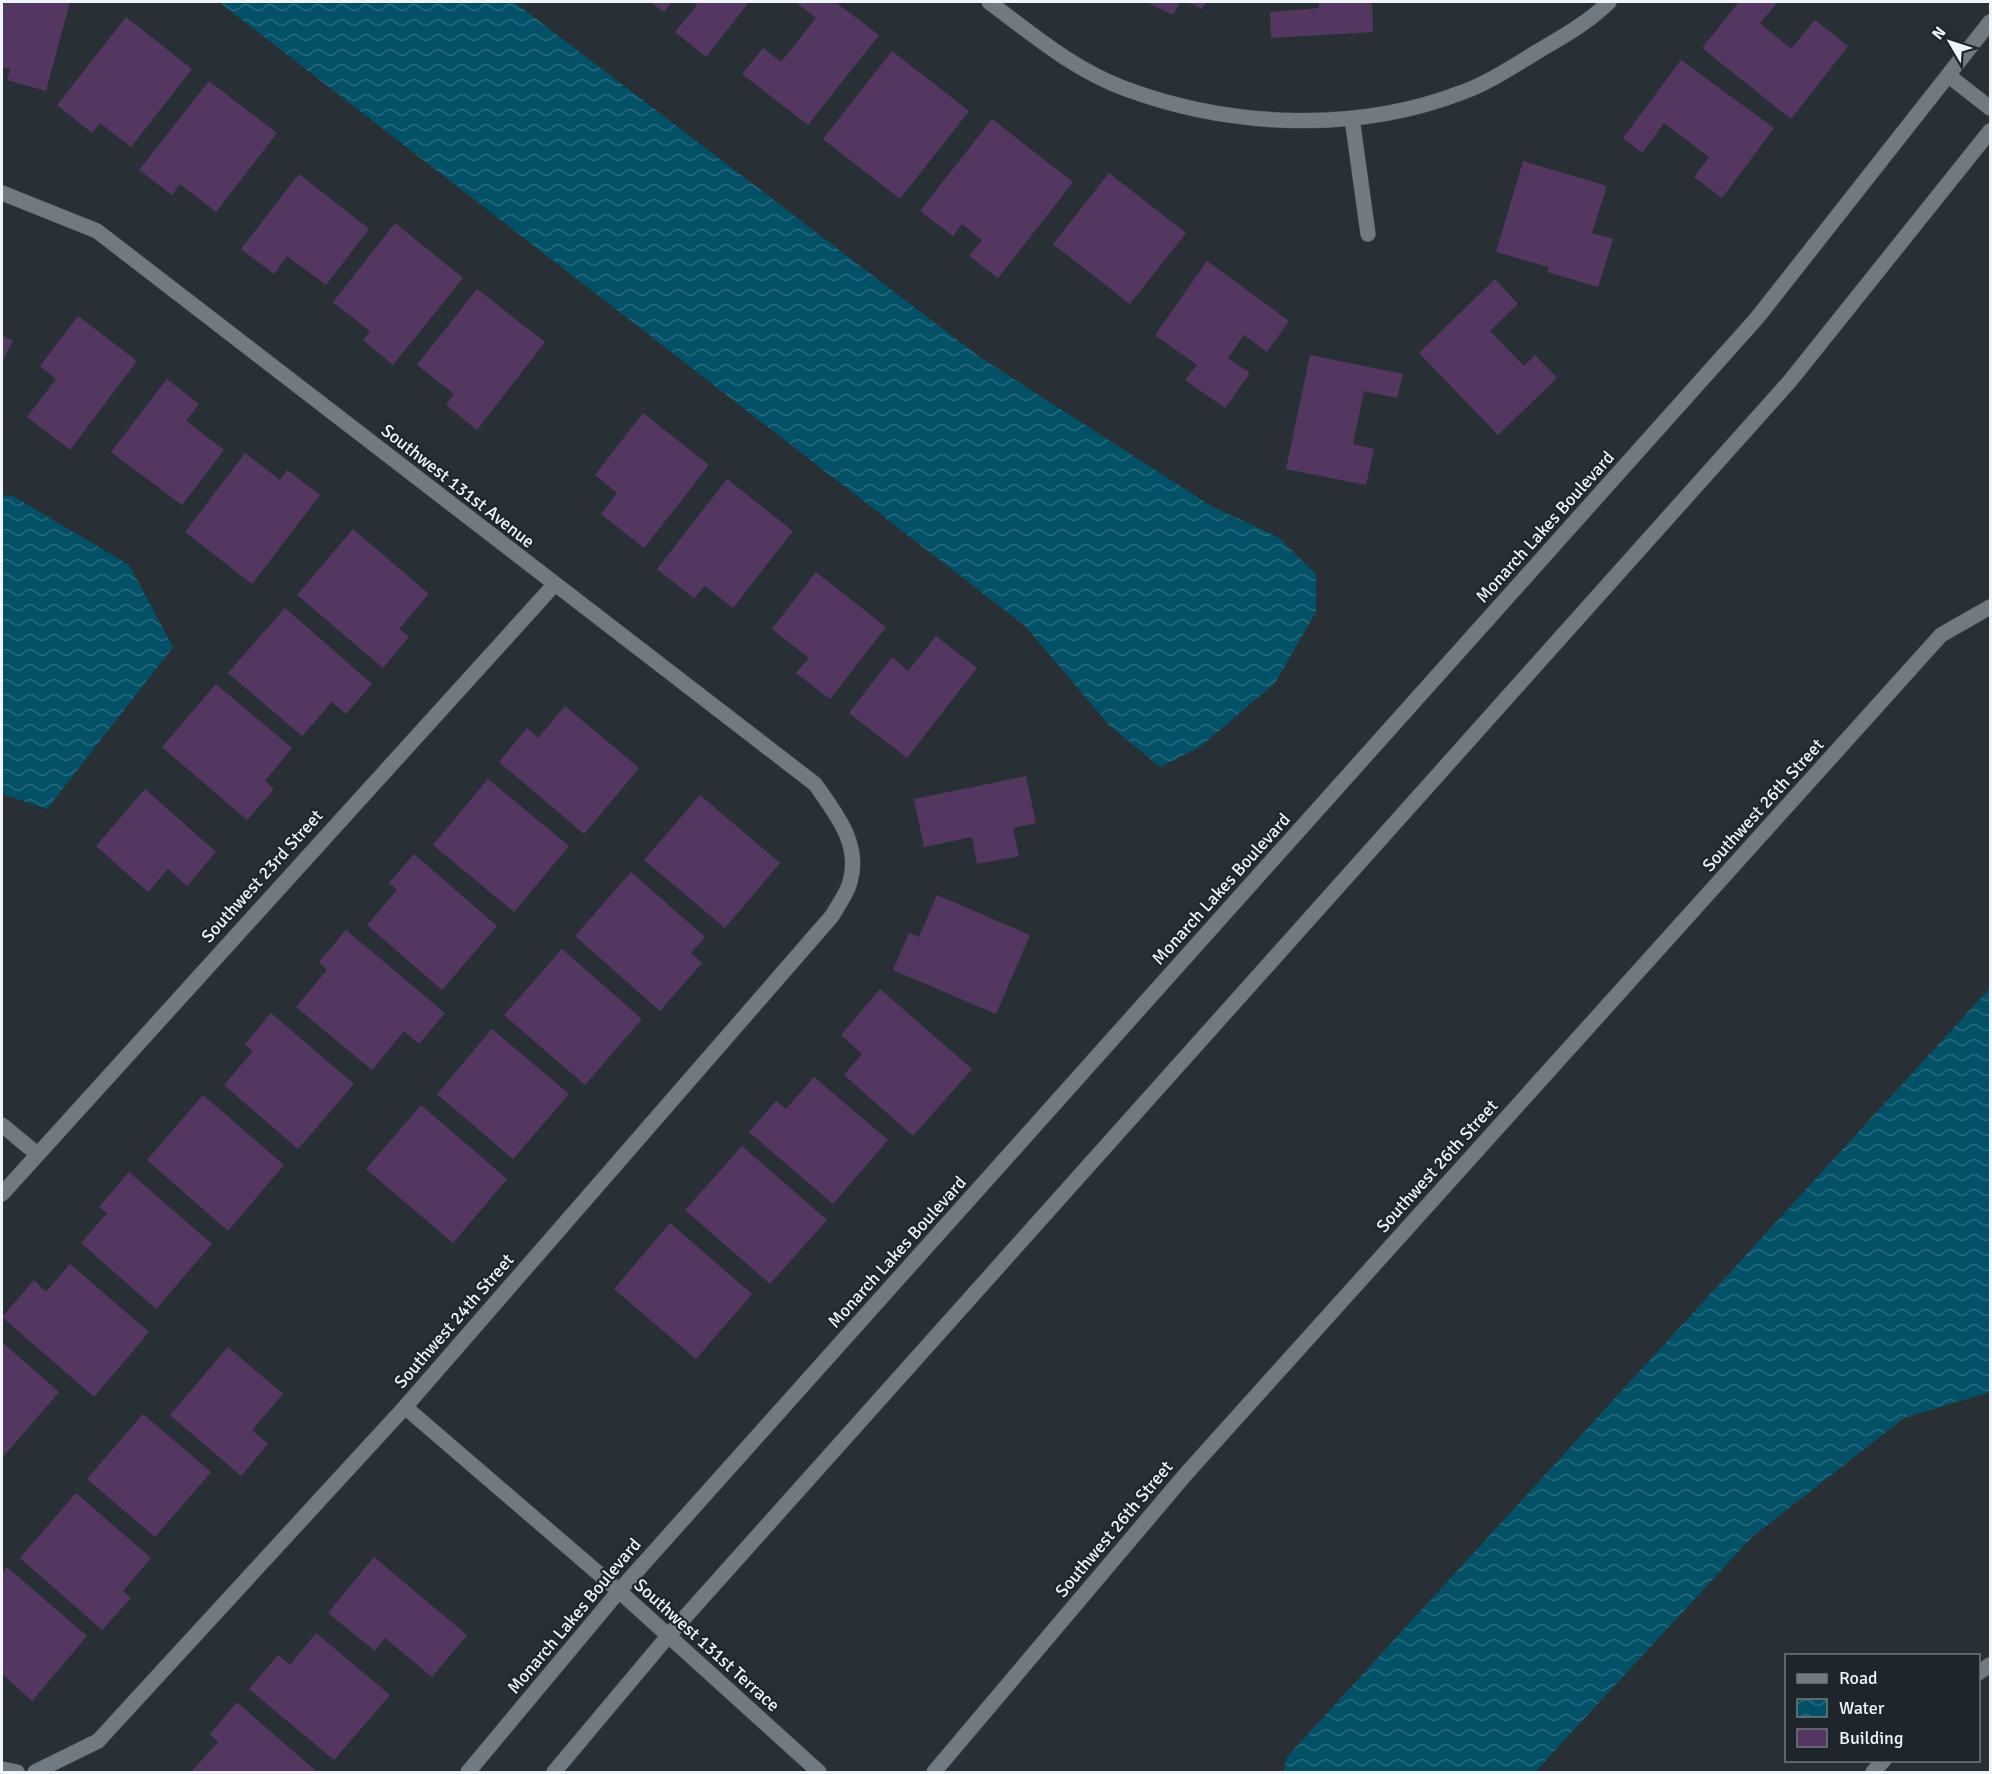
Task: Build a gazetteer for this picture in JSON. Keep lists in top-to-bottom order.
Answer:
{
  "streets": {
    "street": [
      "Southwest 131st Avenue",
      "Monarch Lakes Boulevard",
      "Southwest 26th Street",
      "Southwest 23rd Street",
      "Southwest 24th Street",
      "Southwest 131st Terrace"
    ]
  },
  "crossings": [
    ["Southwest 131st Avenue", "Southwest 23rd Street"],
    ["Southwest 131st Avenue", "Southwest 24th Street"],
    ["Monarch Lakes Boulevard", "Southwest 131st Terrace"],
    ["Southwest 24th Street", "Southwest 131st Terrace"]
  ],
  "legend": ["Road", "Water", "Building"],
  "north": "top left"
}
